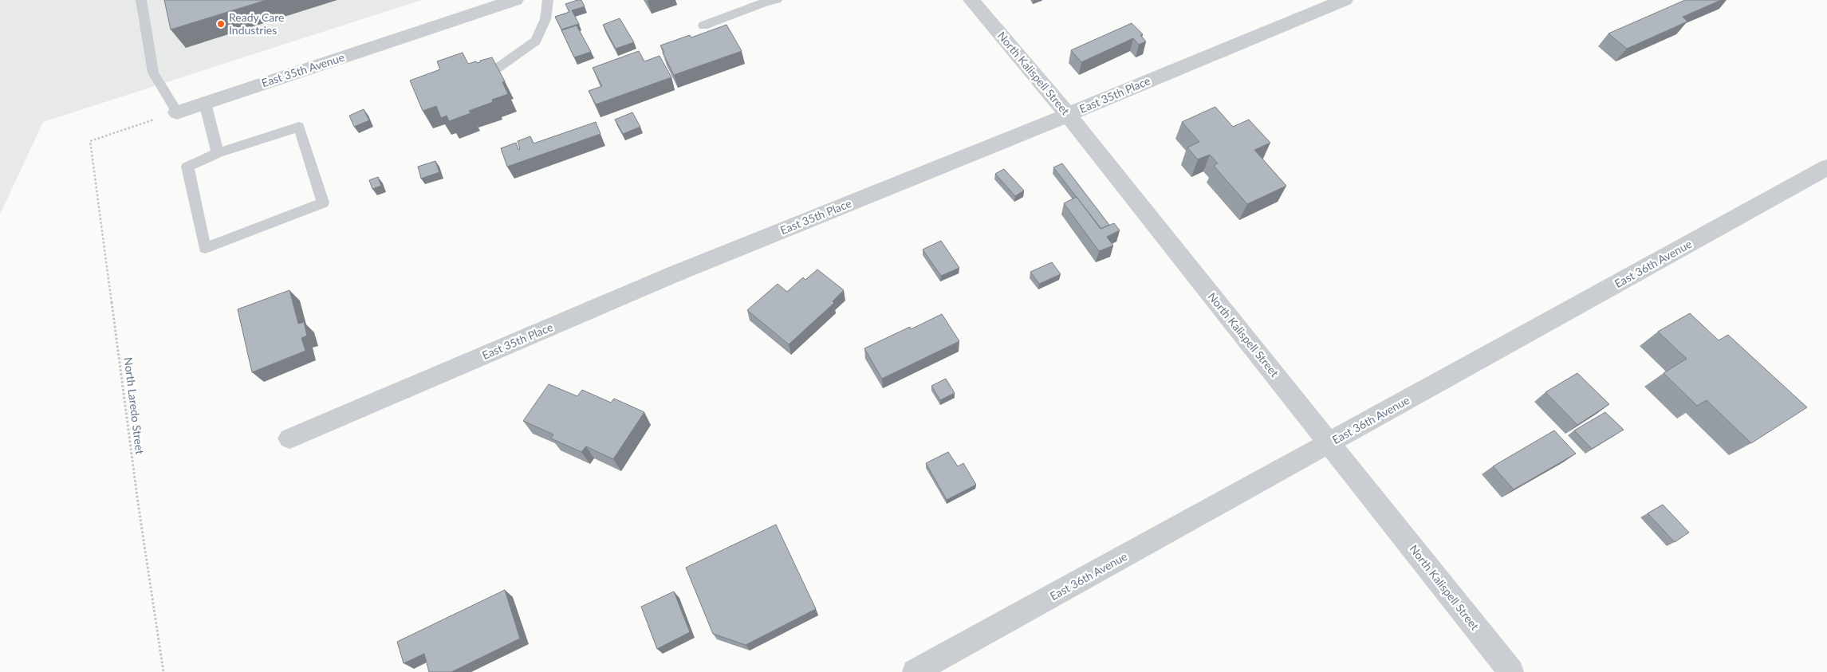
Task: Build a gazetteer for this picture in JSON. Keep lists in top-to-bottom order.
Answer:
{
  "streets": {
    "street": [
      "East 35th Avenue",
      "North Kalispell Street",
      "East 35th Place",
      "East 36th Avenue"
    ],
    "path": ["North Laredo Street"]
  },
  "crossings": [
    ["East 35th Avenue", "North Laredo Street"],
    ["North Kalispell Street", "East 35th Place"],
    ["North Kalispell Street", "East 36th Avenue"]
  ],
  "places": ["Ready Care Industries"]
}
